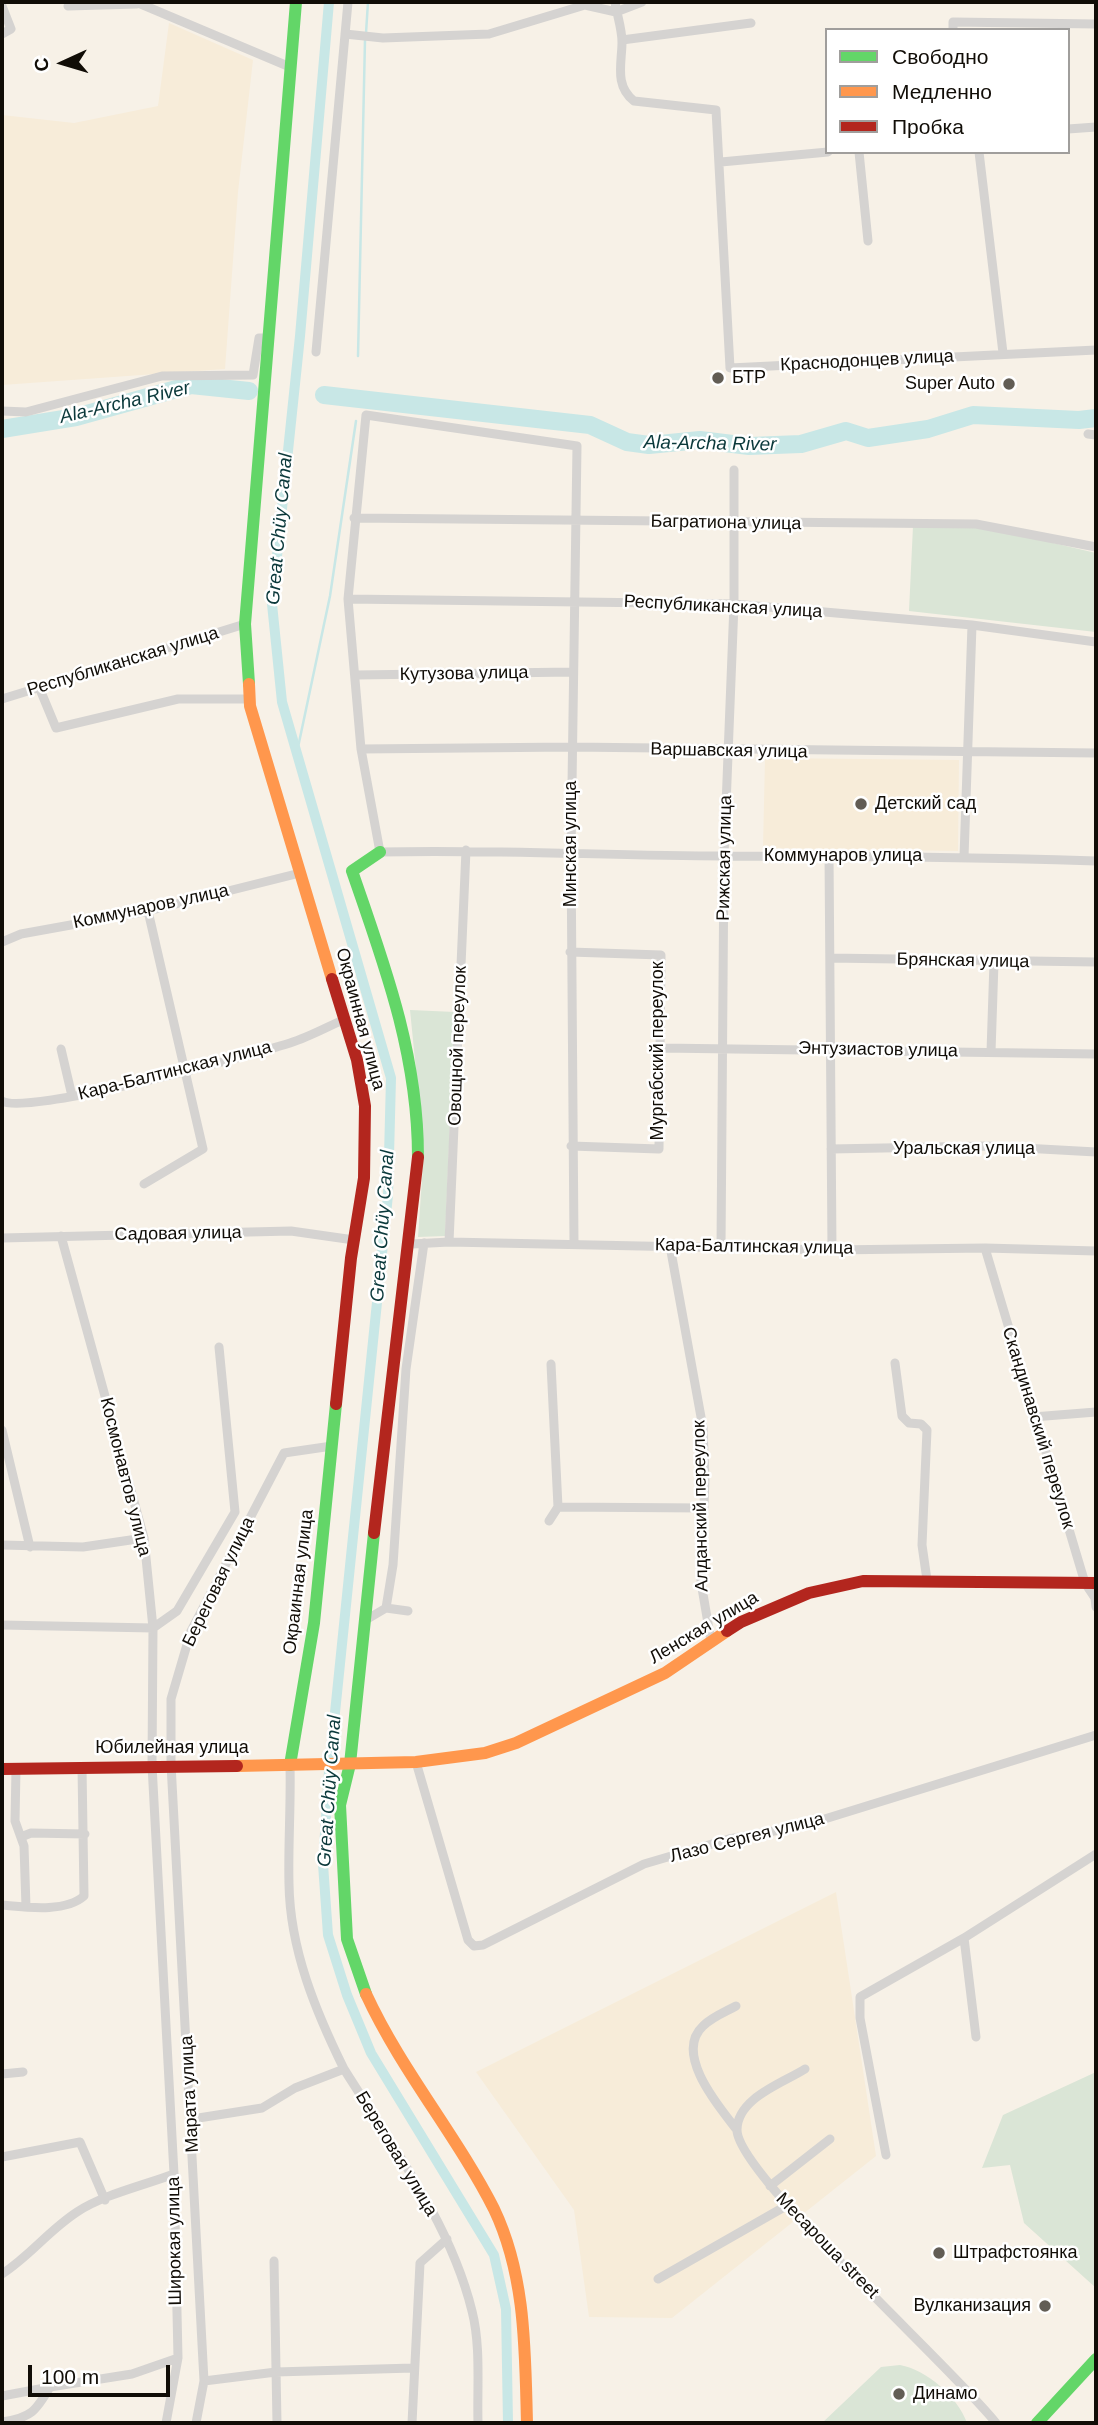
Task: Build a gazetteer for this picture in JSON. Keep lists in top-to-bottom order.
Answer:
{
  "streets": {
    "street": [
      "Краснодонцев улица",
      "Багратиона улица",
      "Республиканская улица",
      "Кутузова улица",
      "Варшавская улица",
      "Минская улица",
      "Коммунаров улица",
      "Рижская улица",
      "Брянская улица",
      "Окраинная улица",
      "Овощной переулок",
      "Энтузиастов улица",
      "Мургабский переулок",
      "Кара-Балтинская улица",
      "Уральская улица",
      "Садовая улица",
      "Скандинавский переулок",
      "Космонавтов улица",
      "Алданский переулок",
      "Береговая улица",
      "Ленская улица",
      "Юбилейная улица",
      "Лазо Сергея улица",
      "Марата улица",
      "Широкая улица",
      "Месароша street"
    ]
  },
  "crossings": [
    ["Багратиона улица", "Минская улица"],
    ["Багратиона улица", "Рижская улица"],
    ["Республиканская улица", "Минская улица"],
    ["Республиканская улица", "Рижская улица"],
    ["Республиканская улица", "Окраинная улица"],
    ["Кутузова улица", "Минская улица"],
    ["Варшавская улица", "Минская улица"],
    ["Варшавская улица", "Рижская улица"],
    ["Минская улица", "Коммунаров улица"],
    ["Минская улица", "Мургабский переулок"],
    ["Минская улица", "Кара-Балтинская улица"],
    ["Коммунаров улица", "Рижская улица"],
    ["Коммунаров улица", "Окраинная улица"],
    ["Коммунаров улица", "Овощной переулок"],
    ["Рижская улица", "Энтузиастов улица"],
    ["Рижская улица", "Кара-Балтинская улица"],
    ["Окраинная улица", "Кара-Балтинская улица"],
    ["Окраинная улица", "Садовая улица"],
    ["Окраинная улица", "Береговая улица"],
    ["Окраинная улица", "Юбилейная улица"],
    ["Овощной переулок", "Кара-Балтинская улица"],
    ["Энтузиастов улица", "Мургабский переулок"],
    ["Кара-Балтинская улица", "Скандинавский переулок"],
    ["Кара-Балтинская улица", "Алданский переулок"],
    ["Садовая улица", "Космонавтов улица"],
    ["Скандинавский переулок", "Ленская улица"],
    ["Космонавтов улица", "Береговая улица"],
    ["Космонавтов улица", "Юбилейная улица"],
    ["Космонавтов улица", "Широкая улица"],
    ["Алданский переулок", "Ленская улица"],
    ["Береговая улица", "Юбилейная улица"],
    ["Береговая улица", "Марата улица"],
    ["Ленская улица", "Юбилейная улица"],
    ["Ленская улица", "Лазо Сергея улица"],
    ["Юбилейная улица", "Марата улица"],
    ["Юбилейная улица", "Широкая улица"]
  ],
  "water": ["Ala-Archa River", "Great Chüy Canal"],
  "places": [
    "БТР",
    "Super Auto",
    "Детский сад",
    "Штрафстоянка",
    "Вулканизация",
    "Динамо"
  ],
  "legend": ["Свободно", "Медленно", "Пробка"],
  "scale_bar": "100 m",
  "north": "left"
}
